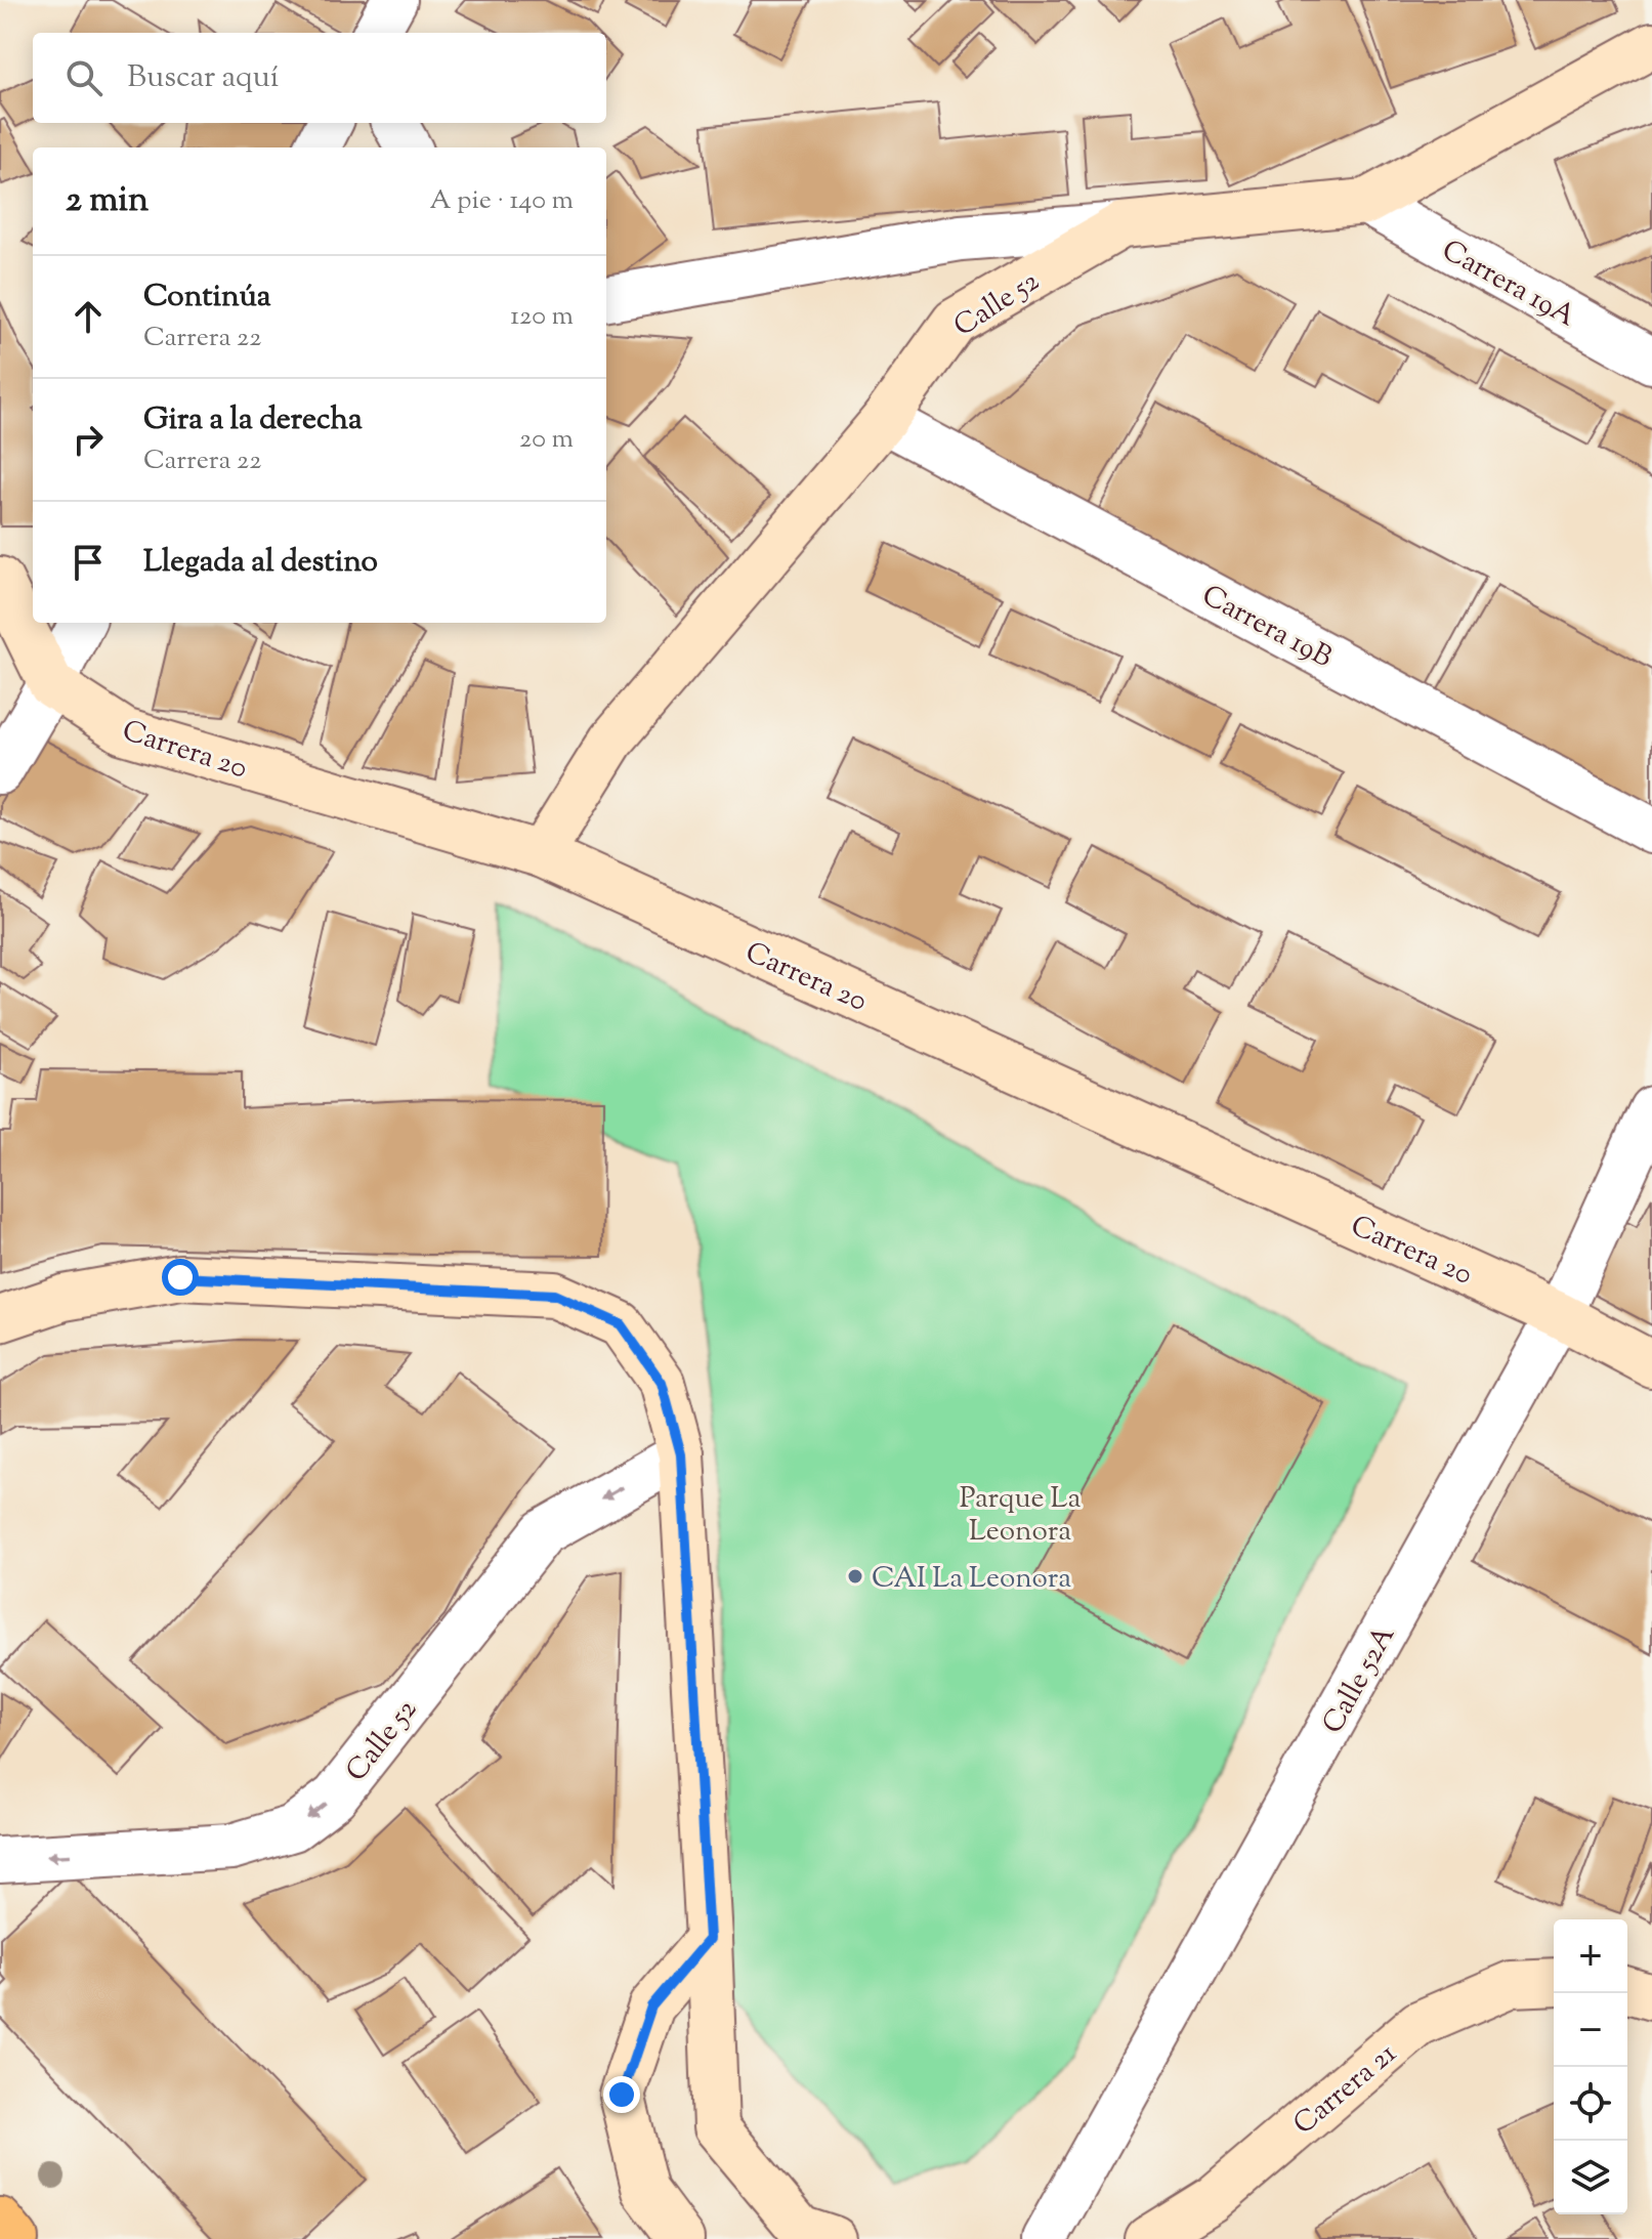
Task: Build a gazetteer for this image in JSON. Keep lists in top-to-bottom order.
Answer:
{
  "streets": {
    "main road": ["Calle 52", "Carrera 20", "Carrera 21"],
    "street": ["Carrera 19A", "Carrera 19B", "Calle 52A"]
  },
  "crossings": [
    ["Carrera 19A", "Calle 52"],
    ["Calle 52", "Carrera 19B"],
    ["Calle 52", "Carrera 20"],
    ["Carrera 20", "Calle 52A"]
  ],
  "parks": ["Parque La Leonora"],
  "places": ["CAI La Leonora"],
  "page": {
    "search": "Buscar aquí",
    "heading": ["2 min", "A pie · 140 m"],
    "list": [
      ["Continúa", "Carrera 22", "120 m"],
      ["Gira a la derecha", "Carrera 22", "20 m"],
      "Llegada al destino"
    ],
    "map_buttons": ["+", "−"]
  }
}
